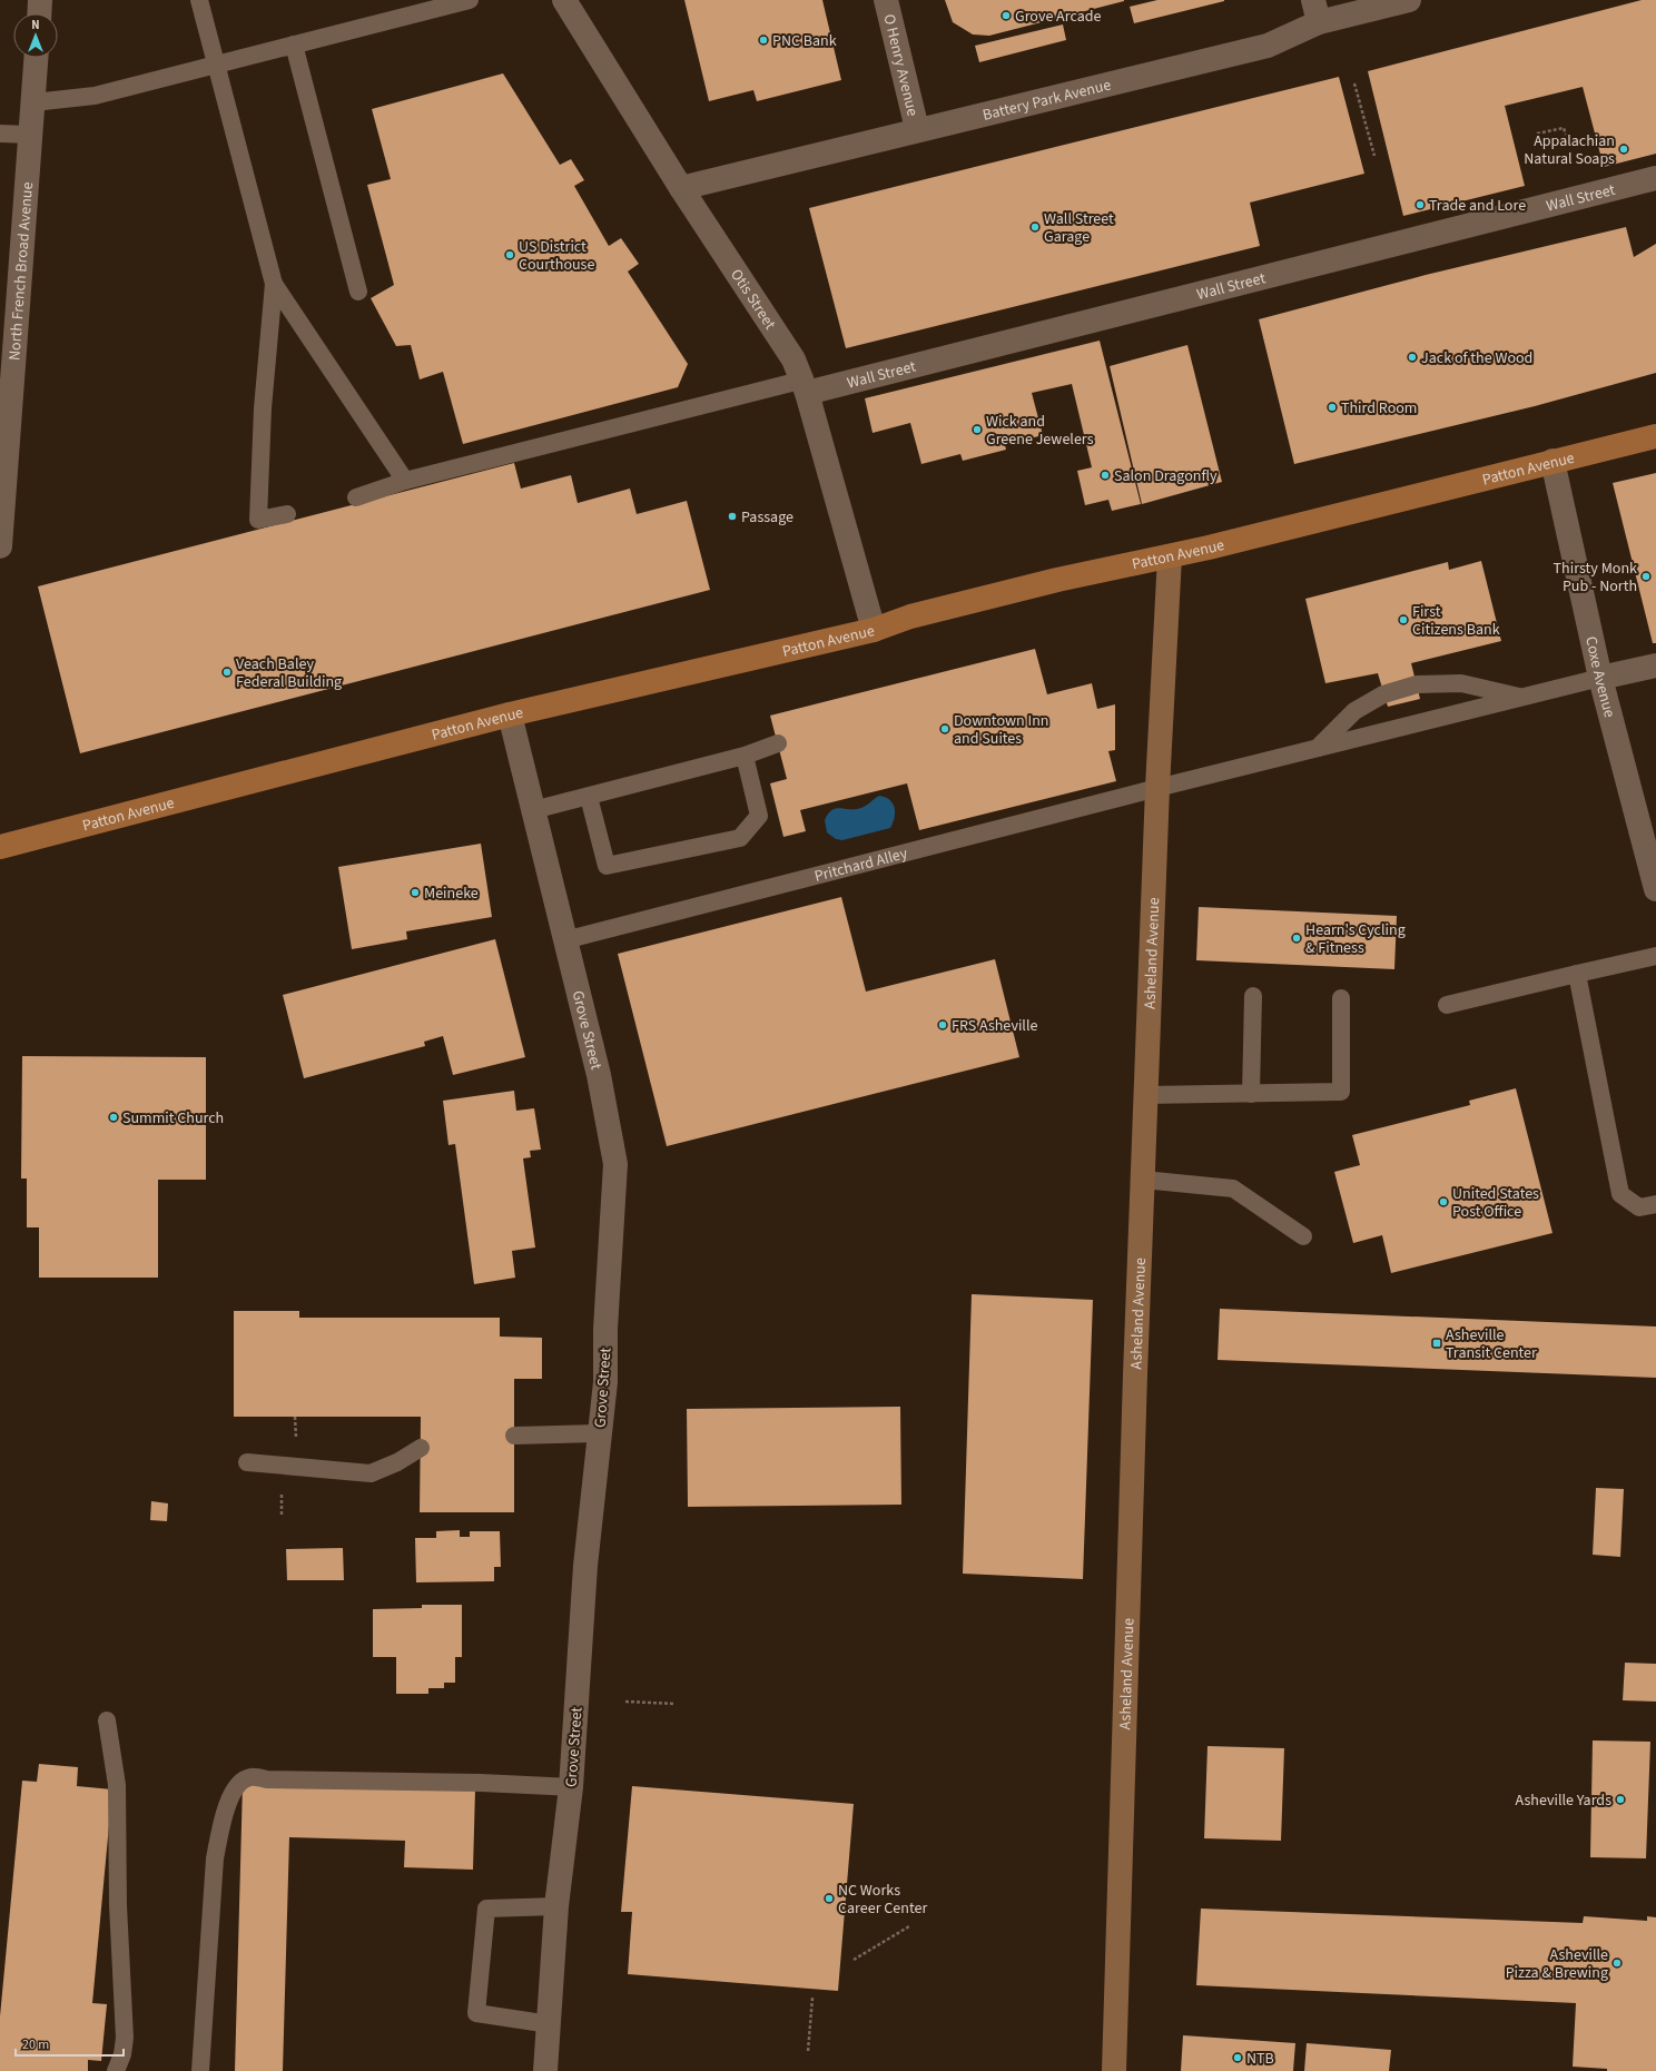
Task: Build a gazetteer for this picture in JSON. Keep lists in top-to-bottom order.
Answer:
{
  "streets": {
    "main road": ["Patton Avenue", "Asheland Avenue"],
    "street": [
      "O Henry Avenue",
      "Battery Park Avenue",
      "Wall Street",
      "North French Broad Avenue",
      "Otis Street",
      "Coxe Avenue",
      "Grove Street"
    ],
    "lane": ["Pritchard Alley"]
  },
  "crossings": [
    ["O Henry Avenue", "Battery Park Avenue"],
    ["Battery Park Avenue", "Otis Street"],
    ["Wall Street", "Otis Street"],
    ["Otis Street", "Patton Avenue"],
    ["Patton Avenue", "Coxe Avenue"],
    ["Patton Avenue", "Asheland Avenue"],
    ["Patton Avenue", "Grove Street"],
    ["Coxe Avenue", "Pritchard Alley"],
    ["Pritchard Alley", "Asheland Avenue"],
    ["Pritchard Alley", "Grove Street"]
  ],
  "places": {
    "other": [
      "Grove Arcade",
      "PNC Bank",
      "Appalachian Natural Soaps",
      "Trade and Lore",
      "Wall Street Garage",
      "US District Courthouse",
      "Jack of the Wood",
      "Third Room",
      "Wick and Greene Jewelers",
      "Salon Dragonfly",
      "Passage",
      "Thirsty Monk Pub - North",
      "First Citizens Bank",
      "Veach Baley Federal Building",
      "Downtown Inn and Suites",
      "Meineke",
      "Hearn's Cycling & Fitness",
      "FRS Asheville",
      "Summit Church",
      "United States Post Office",
      "Asheville Yards",
      "NC Works Career Center",
      "Asheville Pizza & Brewing",
      "NTB"
    ],
    "transit": ["Asheville Transit Center"]
  },
  "scale_bar": "20 m",
  "north": "top"
}
